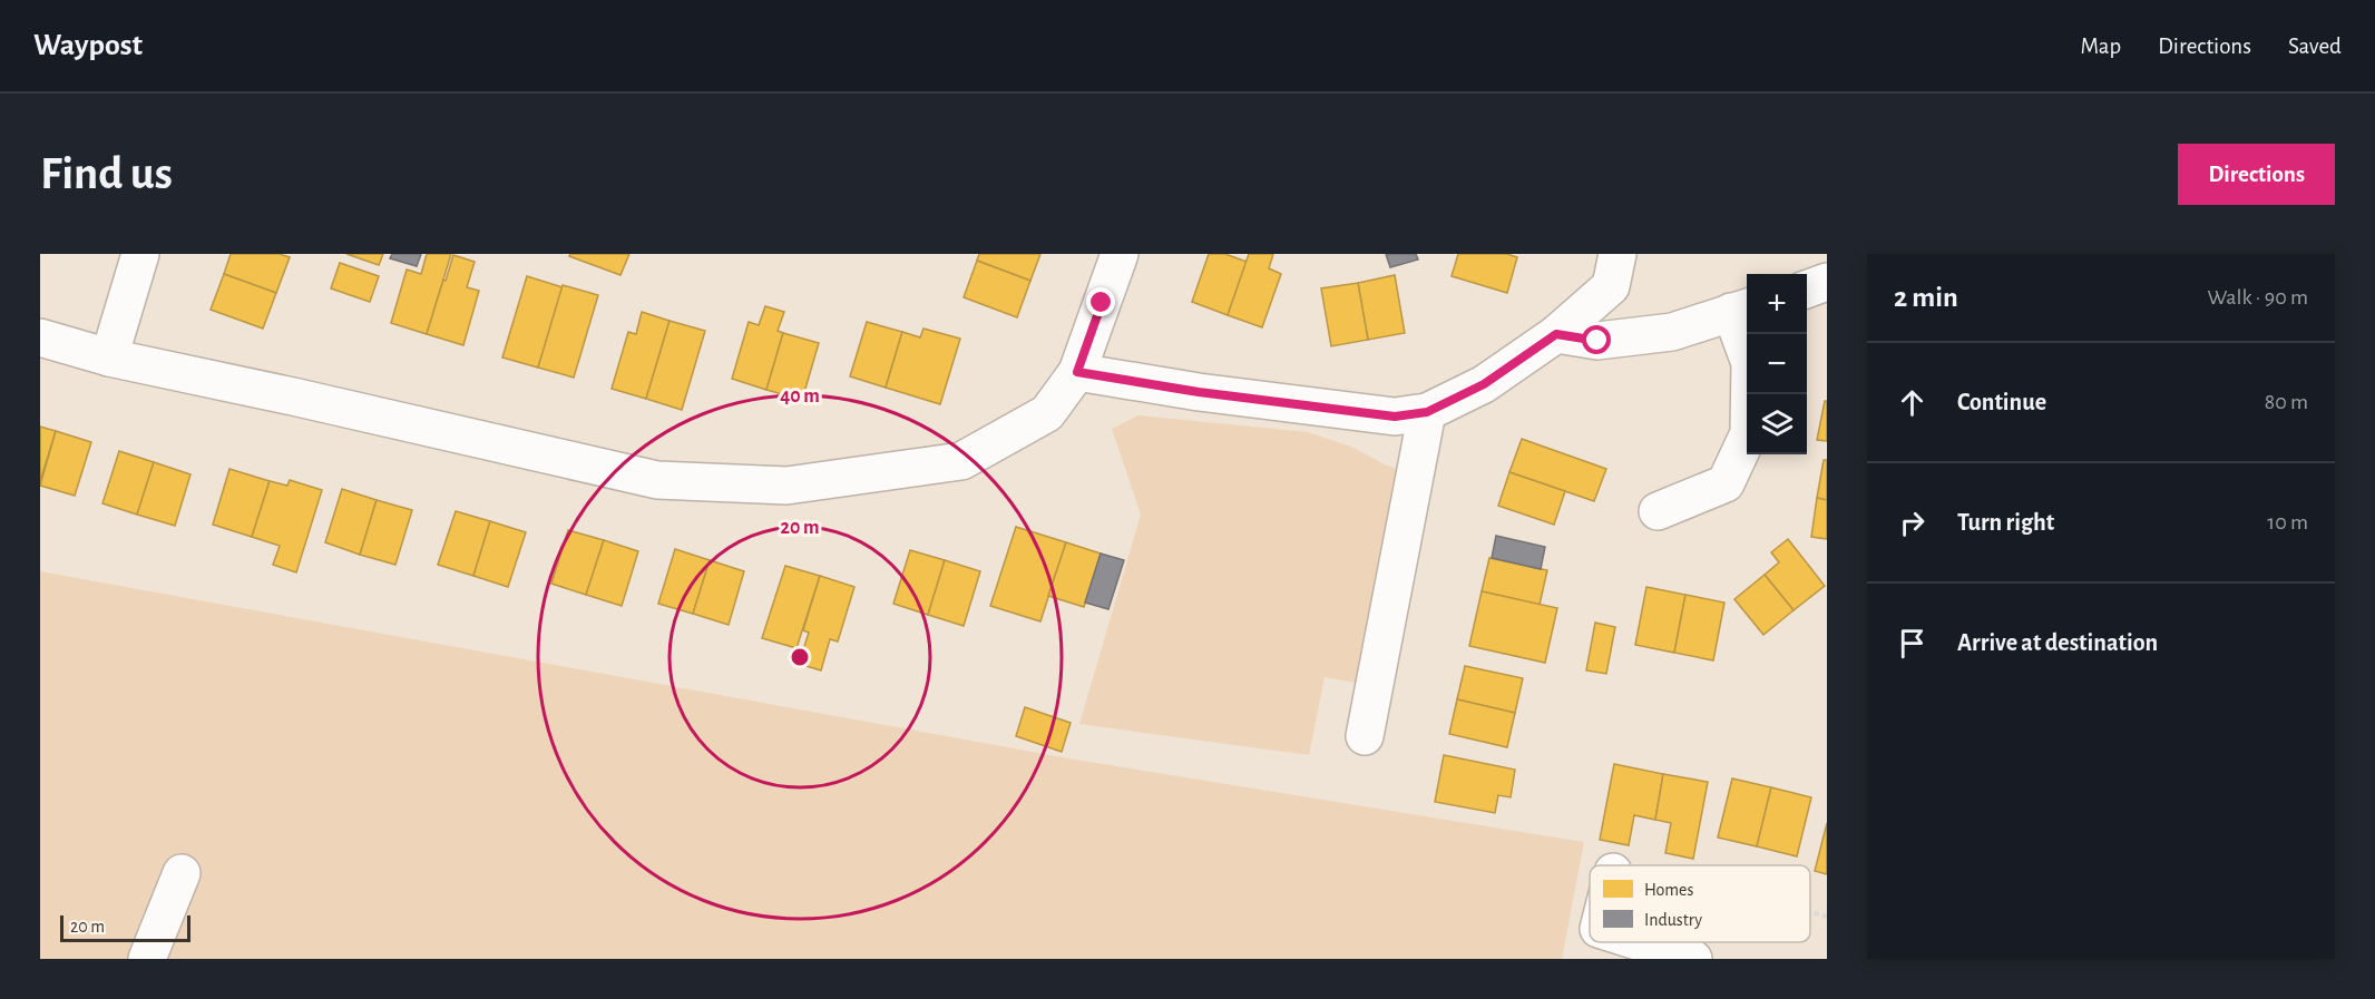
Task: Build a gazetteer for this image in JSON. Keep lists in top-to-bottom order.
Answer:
{
  "legend": ["Homes", "Industry"],
  "scale_bar": "20 m",
  "page": {
    "header": "Waypost",
    "nav": ["Map", "Directions", "Saved"],
    "buttons": "Directions",
    "title": "Find us",
    "heading": ["2 min", "Walk · 90 m"],
    "map_buttons": ["+", "−"],
    "list": [
      ["Continue", "80 m"],
      ["Turn right", "10 m"],
      "Arrive at destination"
    ],
    "scale": "20 m"
  },
  "rings": ["40 m", "20 m"]
}
